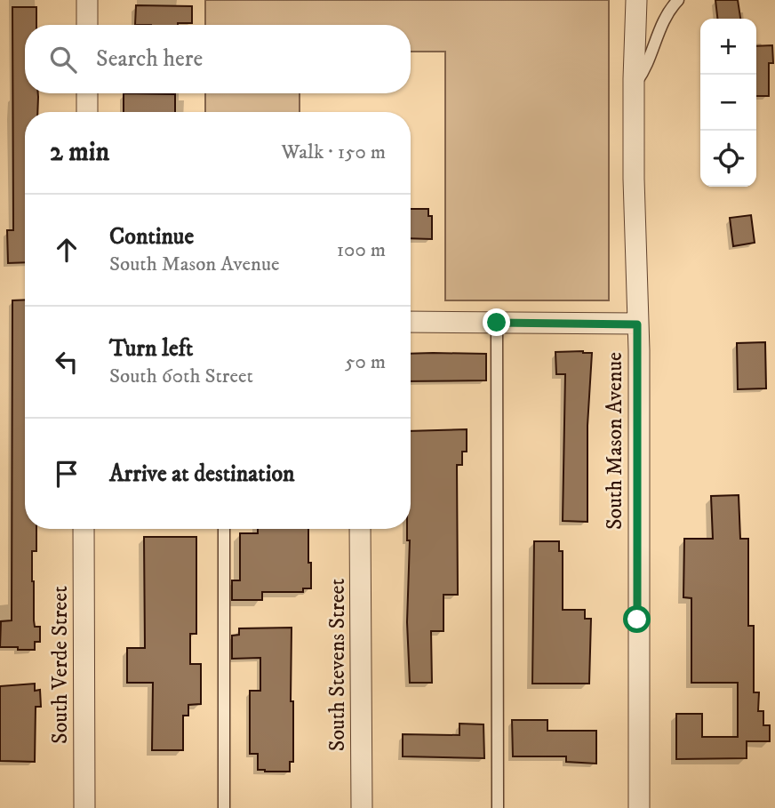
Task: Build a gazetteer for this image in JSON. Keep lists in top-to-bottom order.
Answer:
{
  "streets": {
    "street": ["South Mason Avenue", "South Verde Street", "South Stevens Street"]
  },
  "page": {
    "map_buttons": ["+", "−"],
    "search": "Search here",
    "heading": ["2 min", "Walk · 150 m"],
    "list": [
      ["Continue", "South Mason Avenue", "100 m"],
      ["Turn left", "South 60th Street", "50 m"],
      "Arrive at destination"
    ]
  }
}
